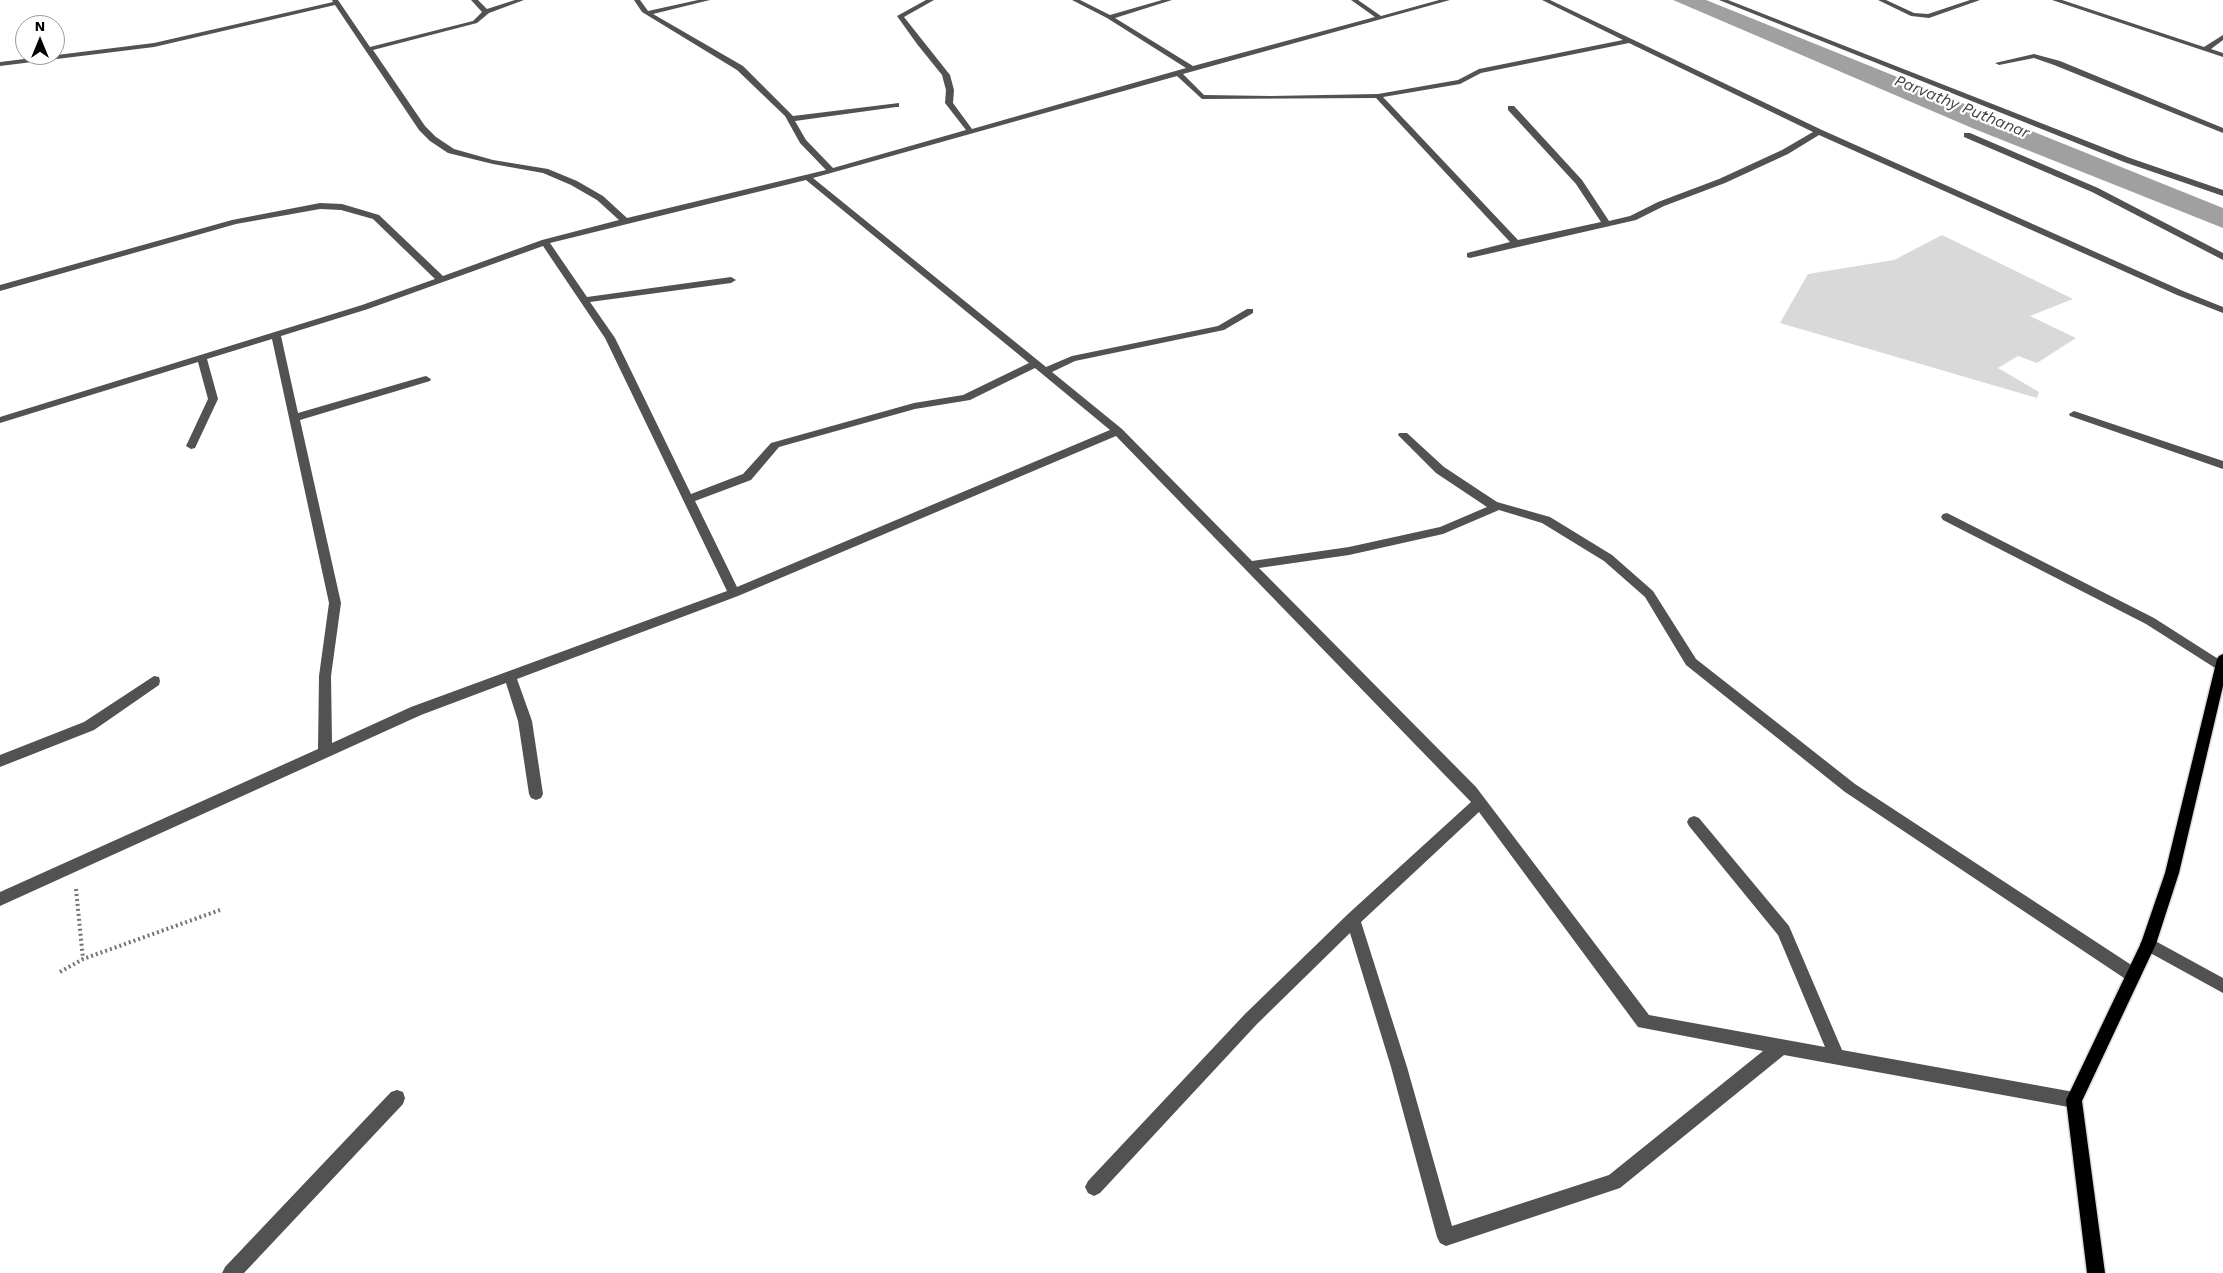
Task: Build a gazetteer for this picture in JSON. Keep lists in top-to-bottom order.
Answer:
{
  "water": ["Parvathy Puthanar"],
  "north": "top"
}
